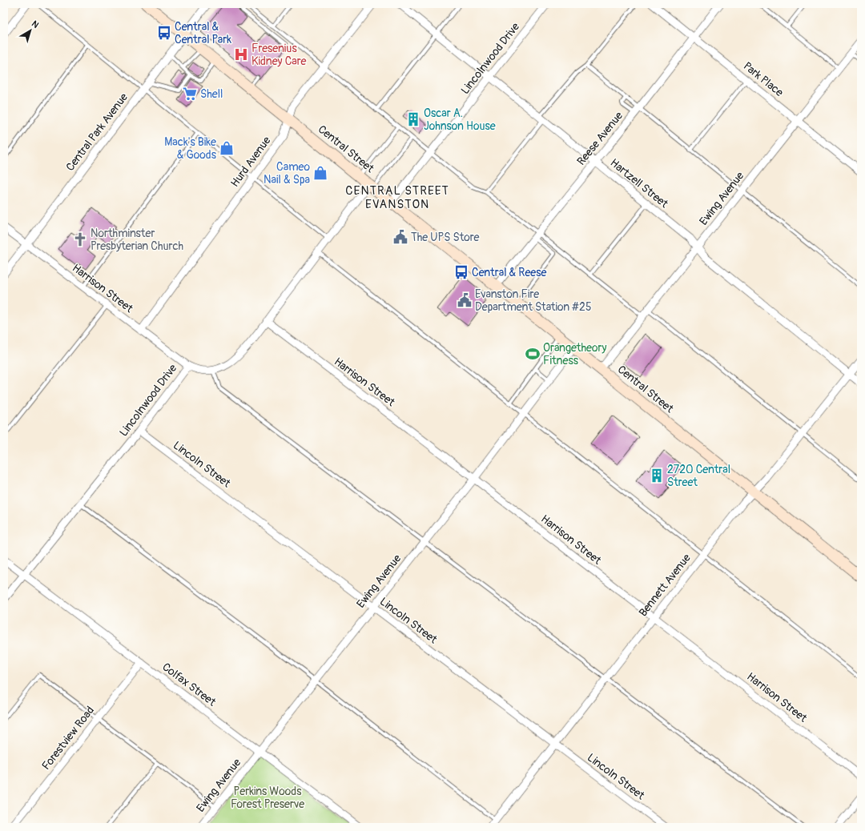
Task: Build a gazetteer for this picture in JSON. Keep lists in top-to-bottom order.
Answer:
{
  "streets": {
    "main road": ["Central Street"],
    "street": [
      "Lincolnwood Drive",
      "Park Place",
      "Central Park Avenue",
      "Reese Avenue",
      "Hurd Avenue",
      "Hartzell Street",
      "Ewing Avenue",
      "Harrison Street",
      "Lincoln Street",
      "Bennett Avenue",
      "Colfax Street",
      "Forestview Road"
    ]
  },
  "crossings": [
    ["Lincolnwood Drive", "Central Street"],
    ["Lincolnwood Drive", "Hartzell Street"],
    ["Lincolnwood Drive", "Harrison Street"],
    ["Lincolnwood Drive", "Lincoln Street"],
    ["Lincolnwood Drive", "Colfax Street"],
    ["Park Place", "Reese Avenue"],
    ["Park Place", "Ewing Avenue"],
    ["Central Park Avenue", "Central Street"],
    ["Central Park Avenue", "Harrison Street"],
    ["Reese Avenue", "Central Street"],
    ["Reese Avenue", "Hartzell Street"],
    ["Central Street", "Hurd Avenue"],
    ["Central Street", "Ewing Avenue"],
    ["Central Street", "Bennett Avenue"],
    ["Hurd Avenue", "Harrison Street"],
    ["Hartzell Street", "Ewing Avenue"],
    ["Hartzell Street", "Bennett Avenue"],
    ["Ewing Avenue", "Harrison Street"],
    ["Ewing Avenue", "Lincoln Street"],
    ["Ewing Avenue", "Colfax Street"],
    ["Harrison Street", "Bennett Avenue"],
    ["Lincoln Street", "Bennett Avenue"],
    ["Colfax Street", "Forestview Road"]
  ],
  "districts": ["CENTRAL STREET EVANSTON"],
  "parks": ["Perkins Woods Forest Preserve"],
  "places": {
    "bus stop": ["Central & Central Park", "Central & Reese"],
    "hospital": ["Fresenius Kidney Care"],
    "supermarket": ["Shell"],
    "building": ["Oscar A. Johnson House", "2720 Central Street"],
    "shop": ["Mack's Bike & Goods", "Cameo Nail & Spa"],
    "public building": ["The UPS Store", "Evanston Fire Department Station #25"],
    "church": ["Northminster Presbyterian Church"],
    "sports": ["Orangetheory Fitness"]
  },
  "north": "top right"
}
